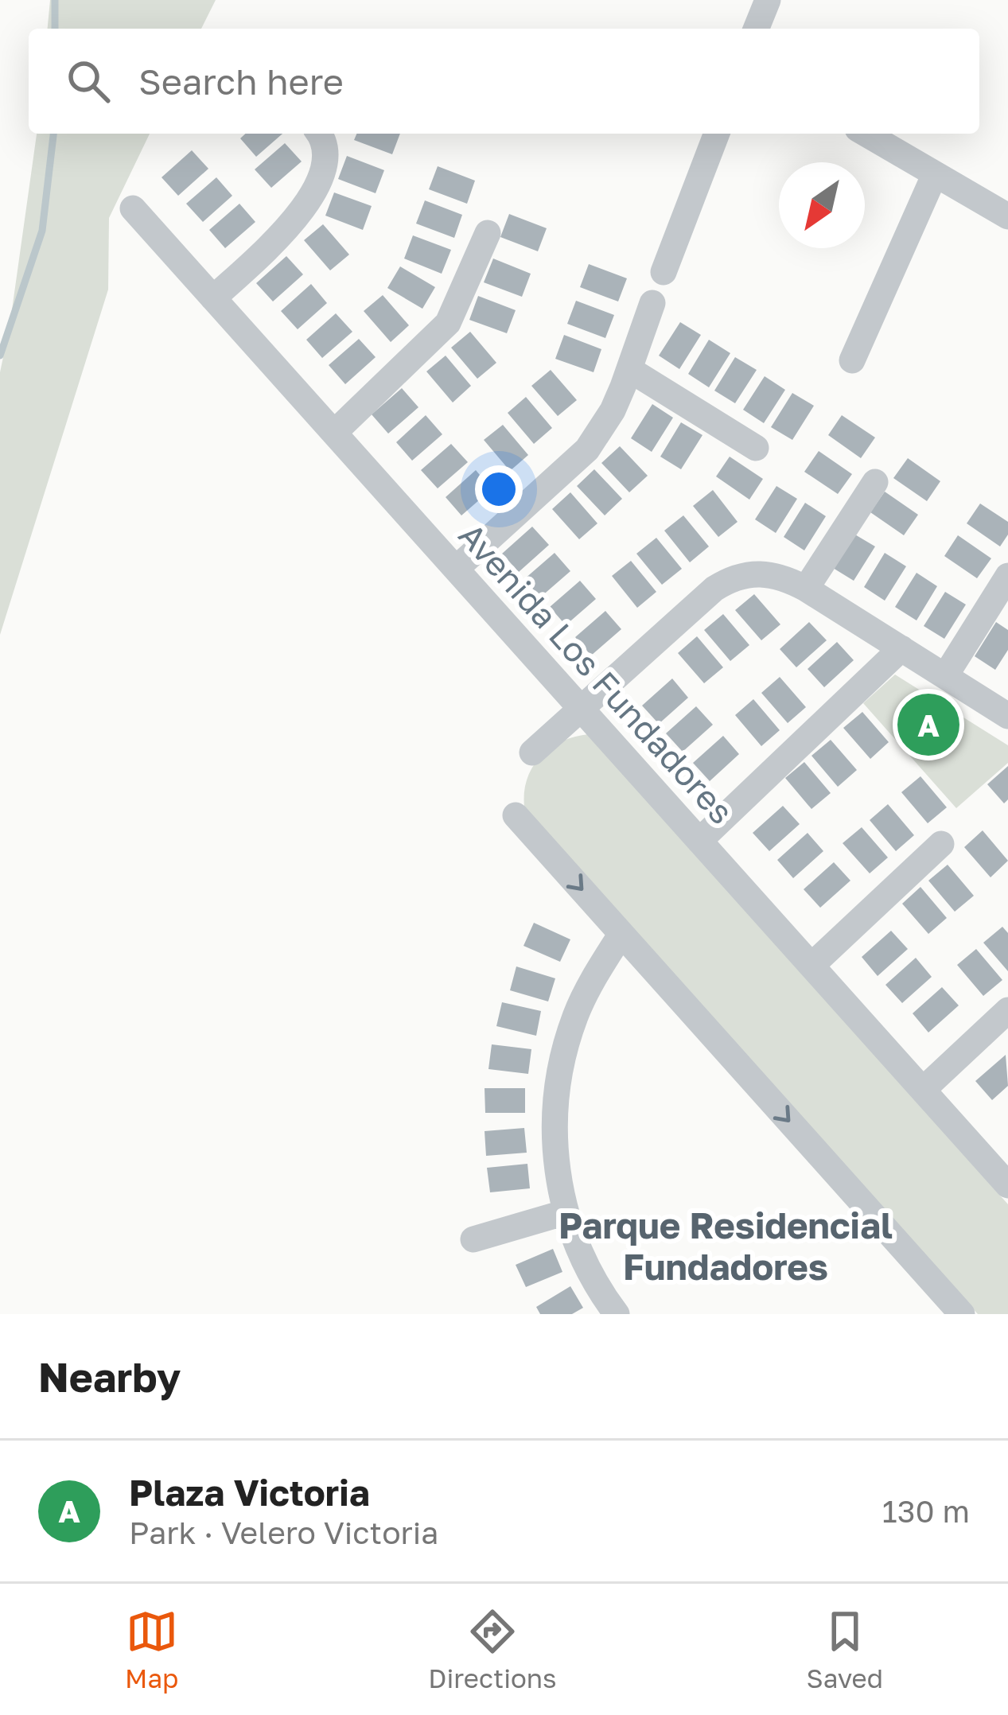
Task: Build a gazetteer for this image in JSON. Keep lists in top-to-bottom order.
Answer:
{
  "streets": {
    "street": ["Avenida Los Fundadores"]
  },
  "districts": ["Parque Residencial Fundadores"],
  "north": "bottom left",
  "page": {
    "search": "Search here",
    "pins": "A",
    "heading": "Nearby",
    "list": [
      {
        "mark": "A",
        "name": "Plaza Victoria",
        "note": "Park · Velero Victoria",
        "value": "130 m"
      }
    ],
    "nav": ["Map", "Directions", "Saved"]
  }
}
